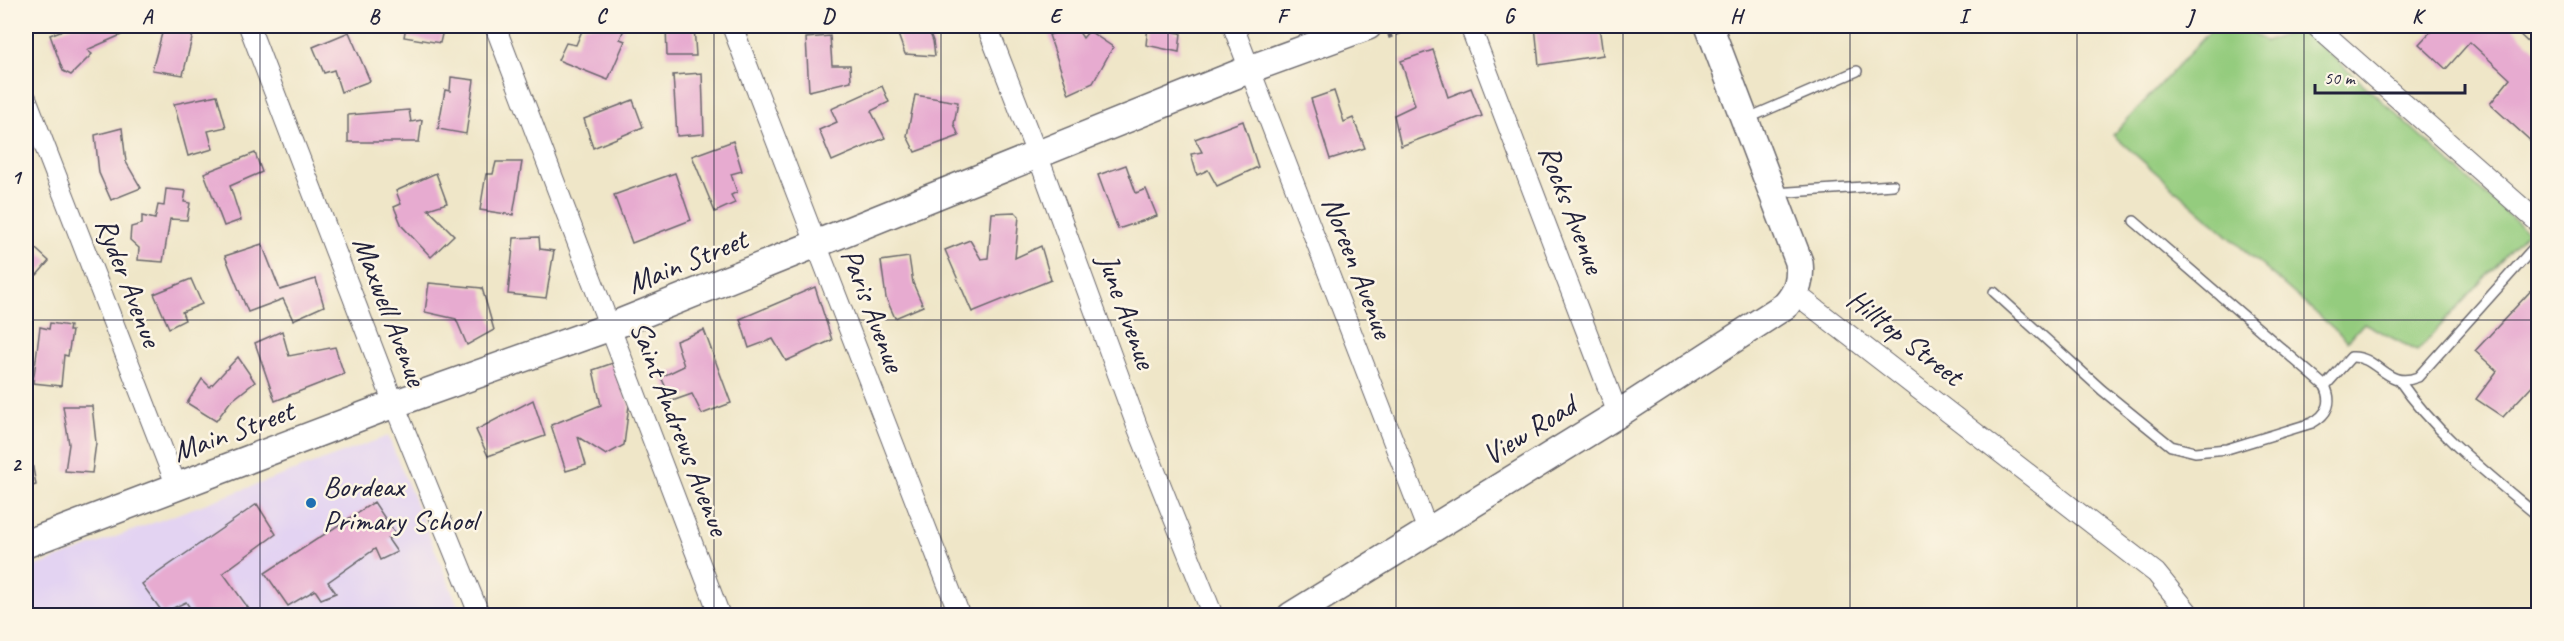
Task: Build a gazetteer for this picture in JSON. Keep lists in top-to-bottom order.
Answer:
{
  "streets": {
    "street": [
      "Rocks Avenue",
      "Main Street",
      "Noreen Avenue",
      "Ryder Avenue",
      "Paris Avenue",
      "Maxwell Avenue",
      "June Avenue",
      "Hilltop Street",
      "Saint Andrews Avenue",
      "View Road"
    ]
  },
  "crossings": [
    ["Rocks Avenue", "View Road"],
    ["Main Street", "Noreen Avenue"],
    ["Main Street", "Ryder Avenue"],
    ["Main Street", "Paris Avenue"],
    ["Main Street", "Maxwell Avenue"],
    ["Main Street", "June Avenue"],
    ["Main Street", "Saint Andrews Avenue"],
    ["Noreen Avenue", "View Road"],
    ["Hilltop Street", "View Road"]
  ],
  "places": ["Bordeax Primary School"],
  "scale_bar": "50 m",
  "grid": {
    "columns": [
      "A",
      "B",
      "C",
      "D",
      "E",
      "F",
      "G",
      "H",
      "I",
      "J",
      "K"
    ],
    "rows": ["1", "2"]
  }
}
